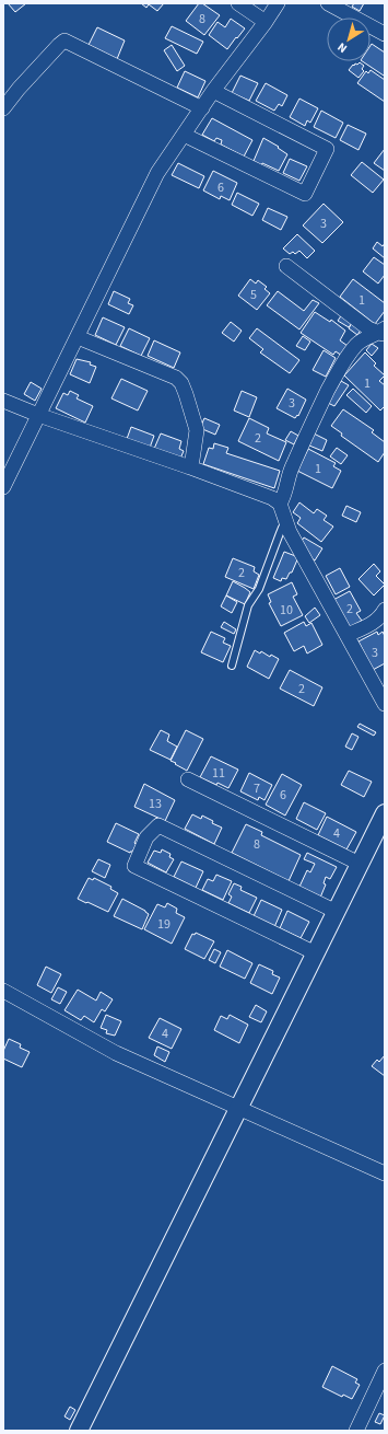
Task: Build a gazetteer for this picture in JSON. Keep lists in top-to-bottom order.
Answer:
{
  "house_numbers": [
    "8",
    "6",
    "3",
    "5",
    "1",
    "1",
    "3",
    "2",
    "1",
    "2",
    "2",
    "10",
    "3",
    "2",
    "11",
    "7",
    "6",
    "13",
    "4",
    "8",
    "19",
    "4"
  ],
  "north": "bottom left"
}
